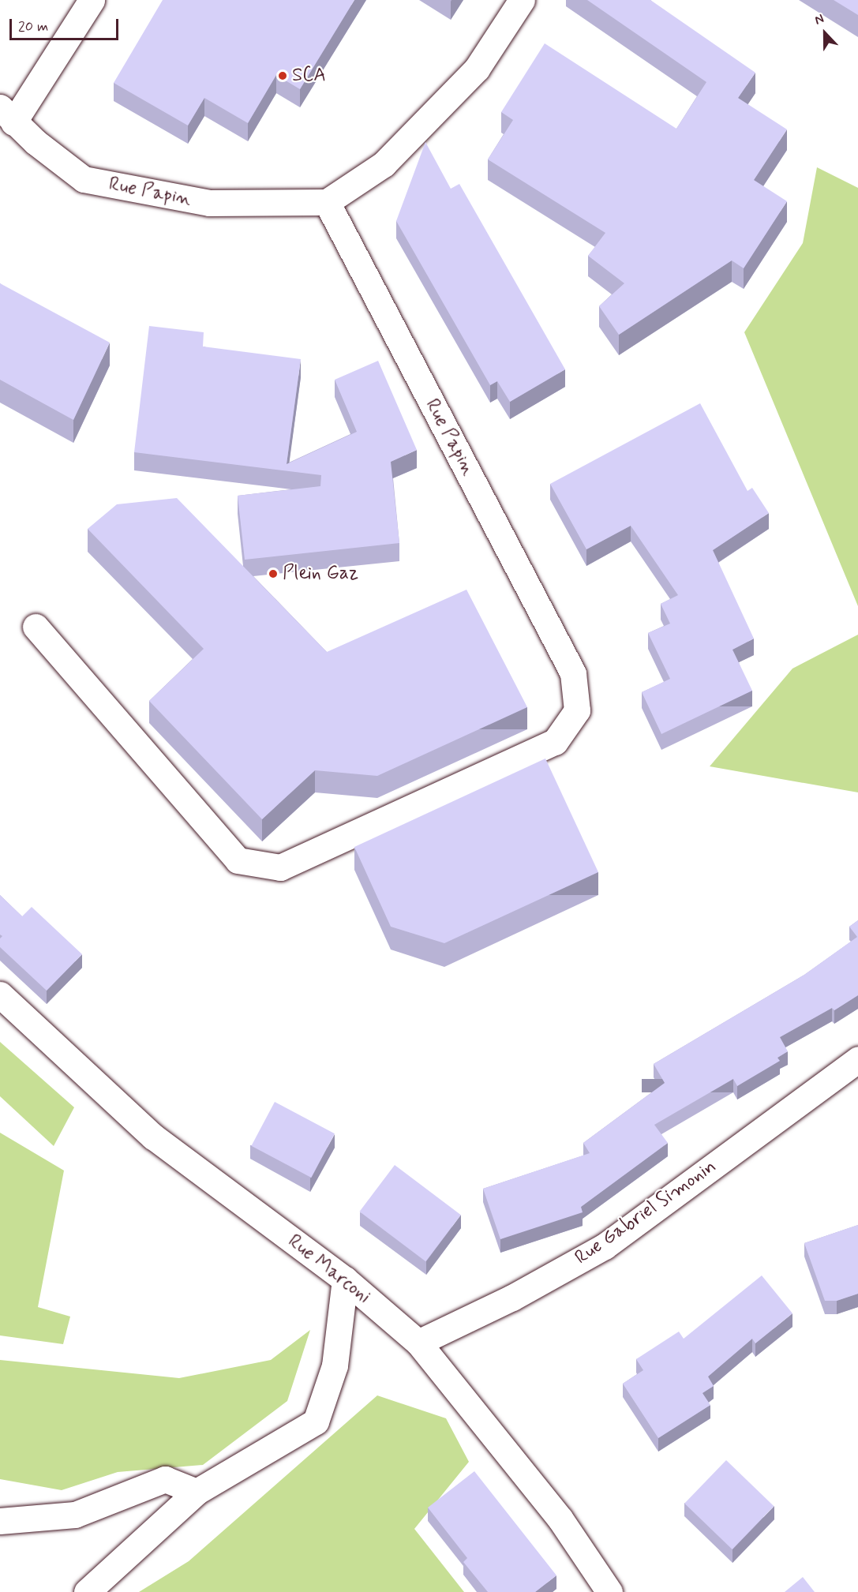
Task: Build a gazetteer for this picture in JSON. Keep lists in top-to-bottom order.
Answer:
{
  "streets": {
    "street": ["Rue Papin", "Rue Gabriel Simonin", "Rue Marconi"]
  },
  "crossings": [
    ["Rue Gabriel Simonin", "Rue Marconi"]
  ],
  "places": ["SCA", "Plein Gaz"],
  "scale_bar": "20 m",
  "north": "top"
}
